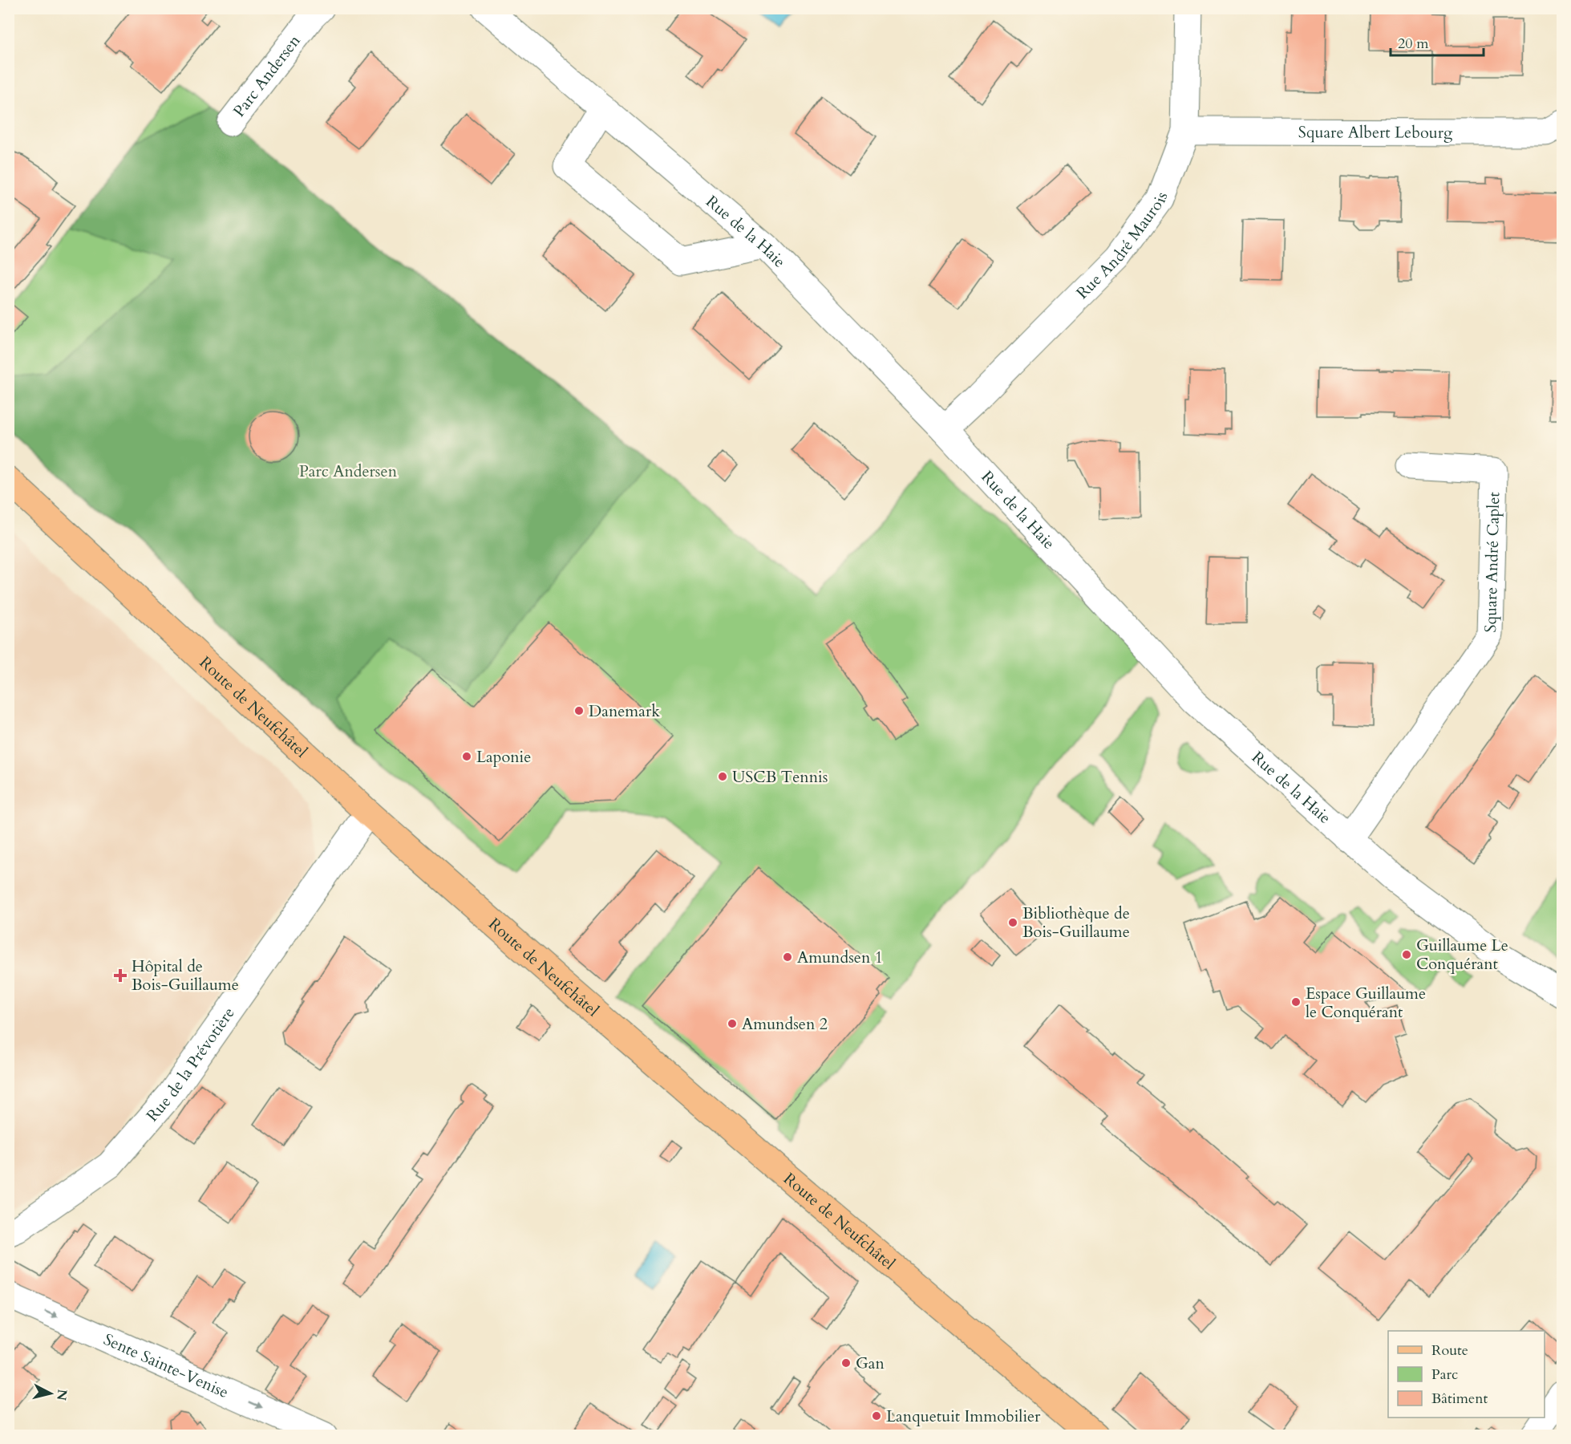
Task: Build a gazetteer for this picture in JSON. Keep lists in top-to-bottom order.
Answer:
{
  "streets": {
    "main road": ["Route de Neufchâtel"],
    "street": [
      "Parc Andersen",
      "Square Albert Lebourg",
      "Rue de la Haie",
      "Rue André Maurois",
      "Square André Caplet",
      "Rue de la Prévotière",
      "Sente Sainte-Venise"
    ]
  },
  "crossings": [
    ["Square Albert Lebourg", "Rue André Maurois"],
    ["Rue de la Haie", "Rue André Maurois"],
    ["Rue de la Haie", "Square André Caplet"],
    ["Route de Neufchâtel", "Rue de la Prévotière"]
  ],
  "one_way": ["Sente Sainte-Venise"],
  "parks": ["Parc Andersen"],
  "places": {
    "other": [
      "Danemark",
      "Laponie",
      "USCB Tennis",
      "Bibliothèque de Bois-Guillaume",
      "Guillaume Le Conquérant",
      "Amundsen 1",
      "Espace Guillaume le Conquérant",
      "Amundsen 2",
      "Gan",
      "Lanquetuit Immobilier"
    ],
    "health": ["Hôpital de Bois-Guillaume"]
  },
  "legend": ["Route", "Parc", "Bâtiment"],
  "scale_bar": "20 m",
  "north": "right"
}
